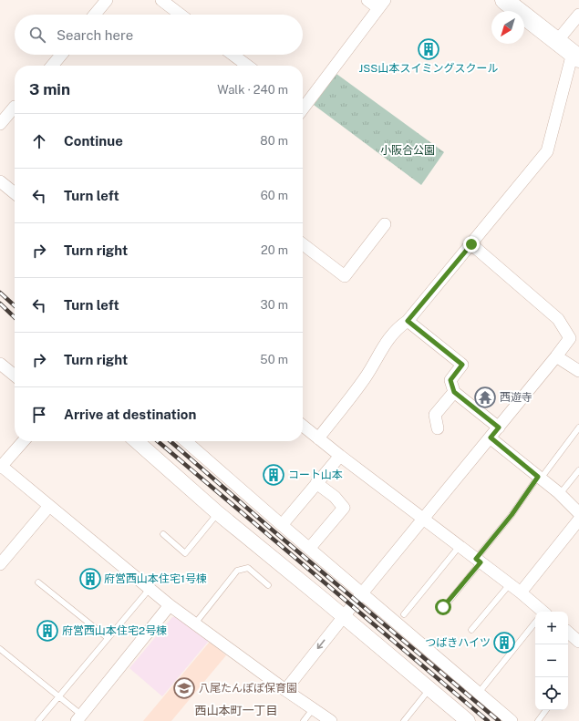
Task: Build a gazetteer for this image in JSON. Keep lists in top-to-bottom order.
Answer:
{
  "districts": ["西山本町一丁目"],
  "parks": ["小阪合公園"],
  "places": {
    "building": [
      "JSS山本スイミングスクール",
      "コート山本",
      "府営西山本住宅1号棟",
      "府営西山本住宅2号棟",
      "つばきハイツ"
    ],
    "temple": ["西遊寺"],
    "school or university": ["八尾たんぽぽ保育園"]
  },
  "north": "bottom left",
  "page": {
    "search": "Search here",
    "heading": ["3 min", "Walk · 240 m"],
    "list": [
      ["Continue", "80 m"],
      ["Turn left", "60 m"],
      ["Turn right", "20 m"],
      ["Turn left", "30 m"],
      ["Turn right", "50 m"],
      "Arrive at destination"
    ],
    "map_buttons": ["+", "−"]
  }
}
